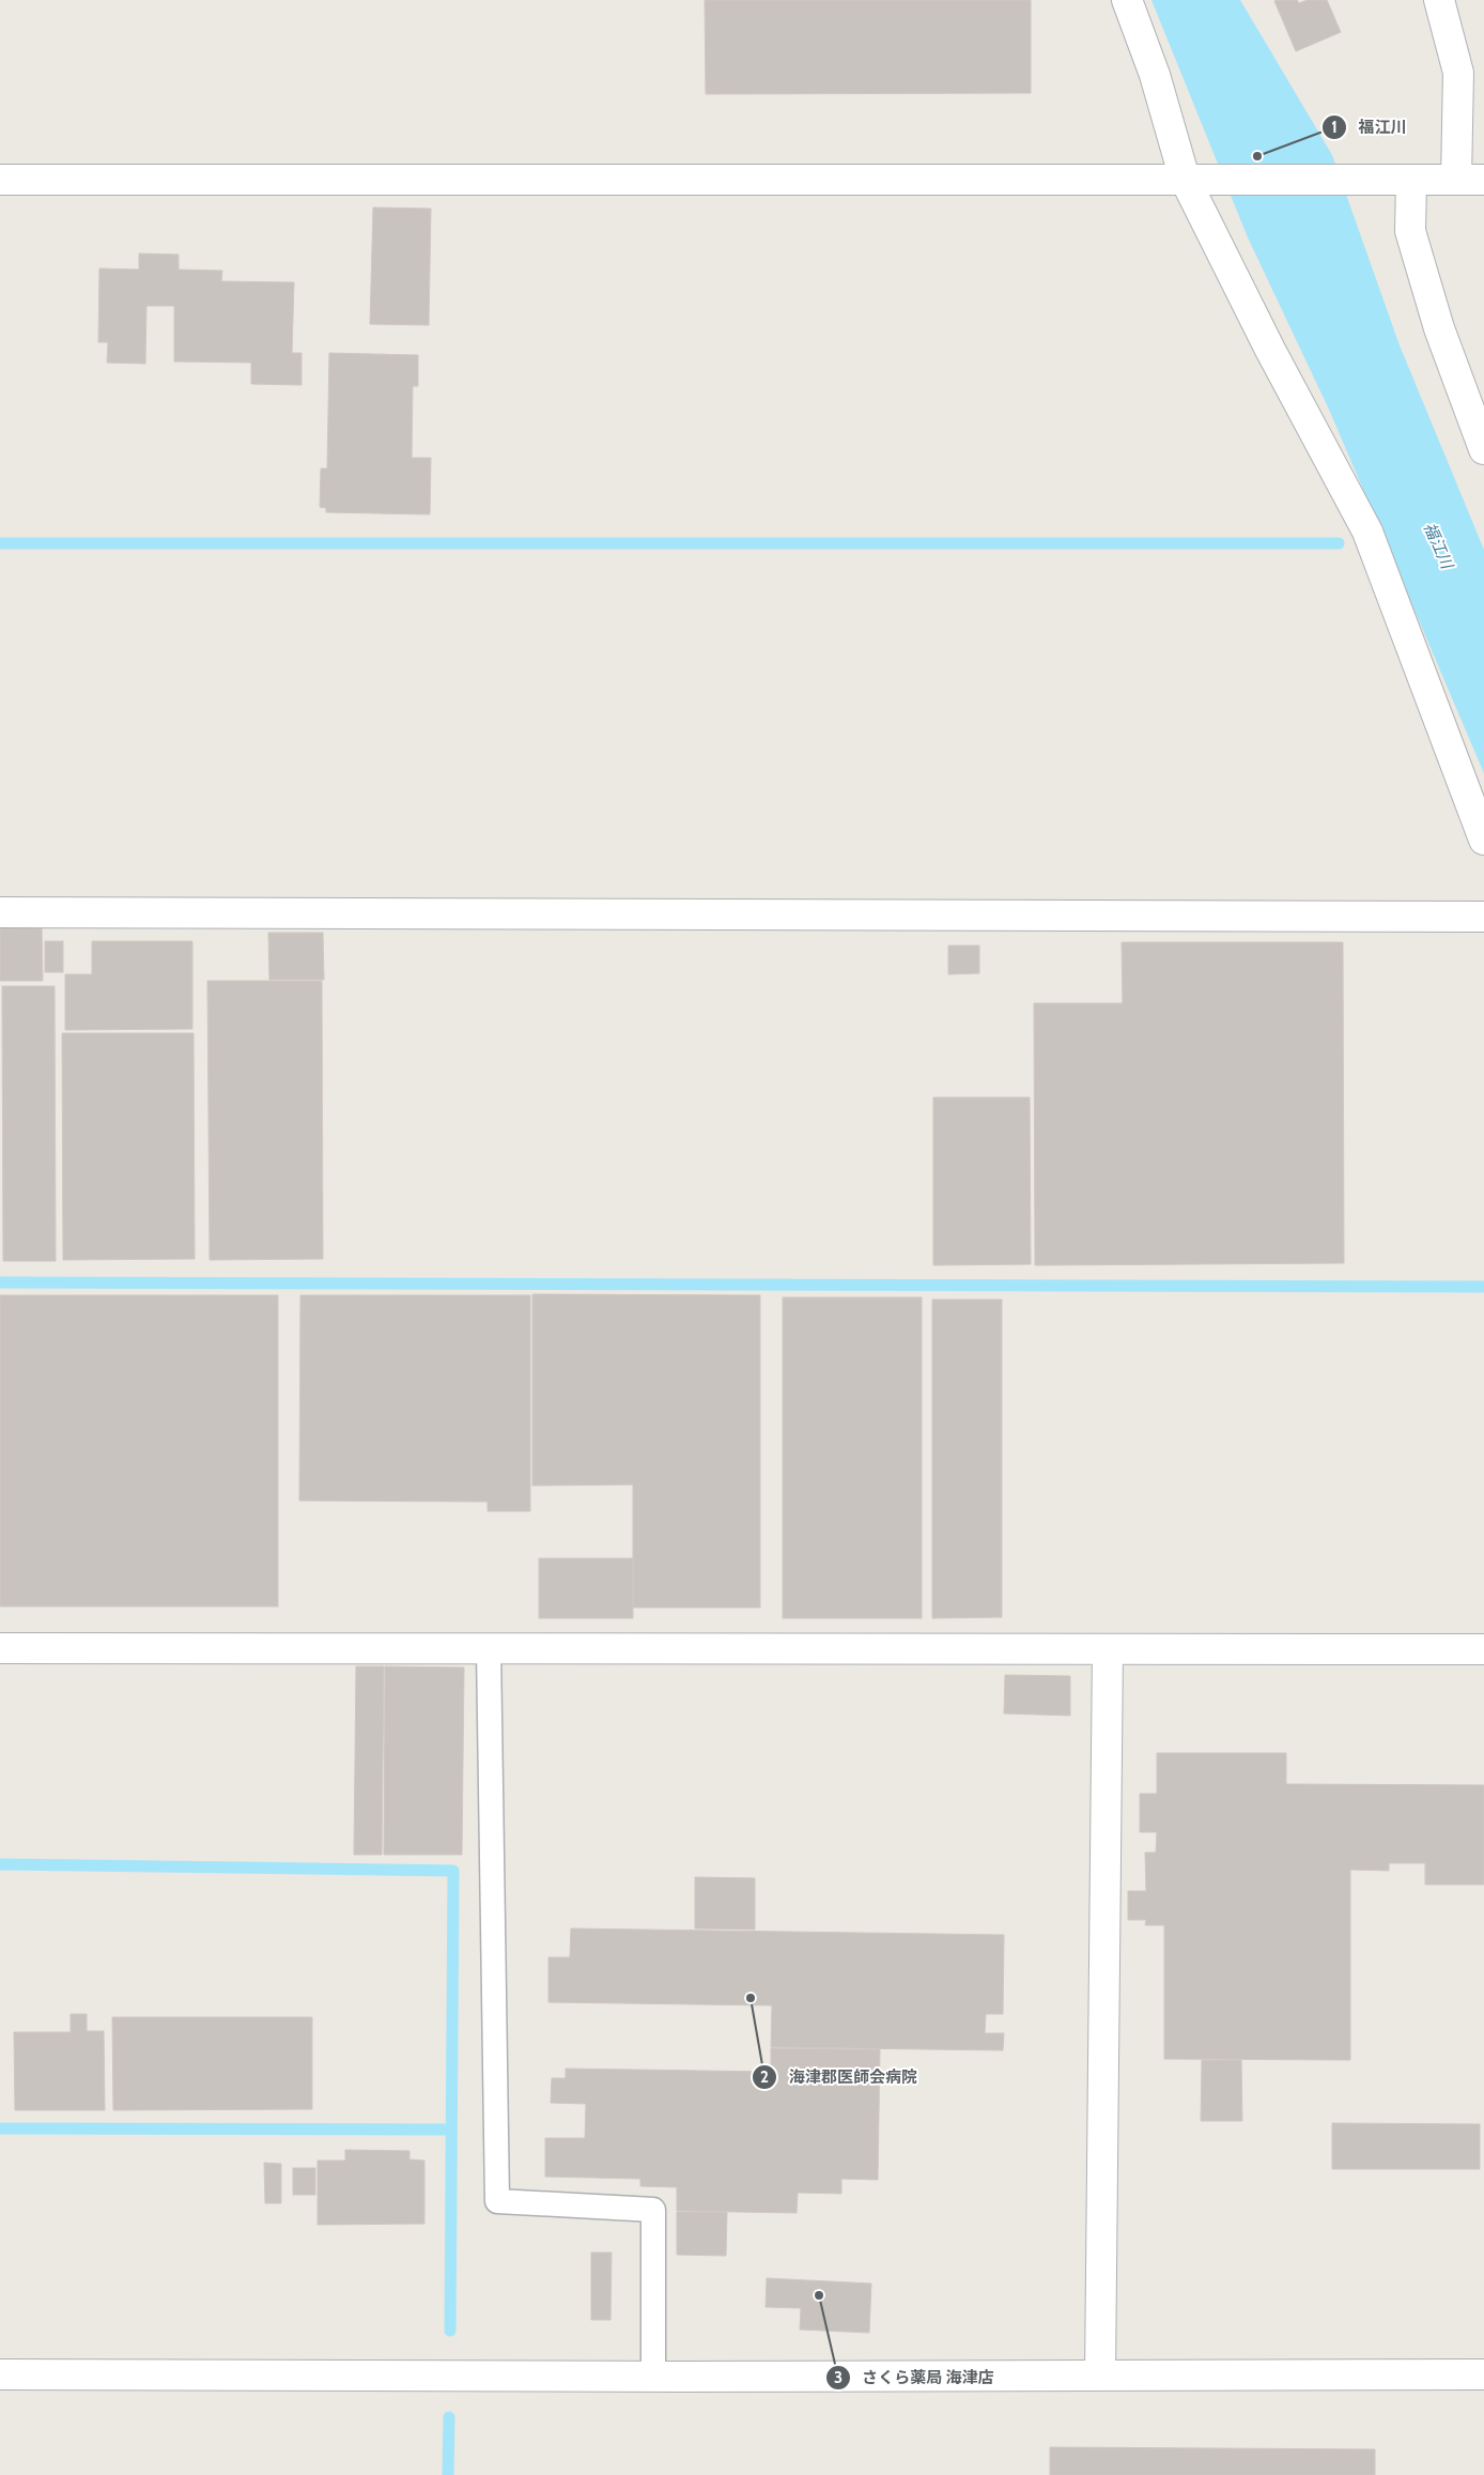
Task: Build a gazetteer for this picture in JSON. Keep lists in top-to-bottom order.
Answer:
{
  "water": ["福江川"],
  "places": ["福江川", "海津郡医師会病院", "さくら薬局 海津店"]
}
